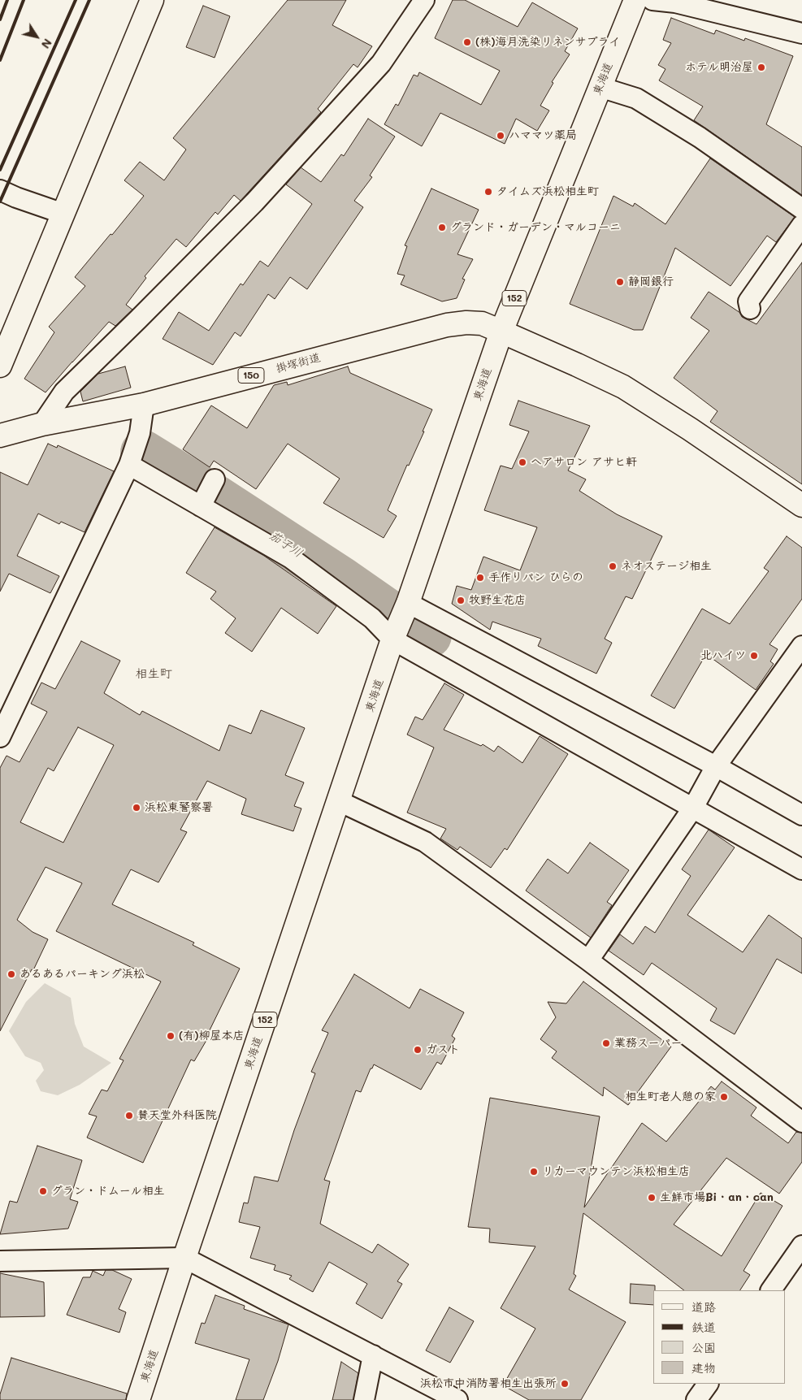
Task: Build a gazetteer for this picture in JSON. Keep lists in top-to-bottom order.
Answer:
{
  "streets": {
    "main road": [
      "東海道",
      "152",
      "掛塚街道",
      "150"
    ]
  },
  "crossings": [
    ["東海道", "掛塚街道"]
  ],
  "districts": ["相生町"],
  "water": ["茄子川"],
  "places": [
    "(株)海月洗染リネンサプライ",
    "ホテル明治屋",
    "ハママツ薬局",
    "タイムズ浜松相生町",
    "グランド・ガーデン・マルコーニ",
    "静岡銀行",
    "ヘアサロン アサヒ軒",
    "ネオステージ相生",
    "手作りパン ひらの",
    "牧野生花店",
    "北ハイツ",
    "浜松東警察署",
    "あるあるパーキング浜松",
    "(有)柳屋本店",
    "業務スーパー",
    "ガスト",
    "相生町老人憩の家",
    "賛天堂外科医院",
    "リカーマウンテン浜松相生店",
    "グラン・ドムール相生",
    "生鮮市場Bi・an・can",
    "浜松市中消防署相生出張所"
  ],
  "legend": [
    "道路",
    "鉄道",
    "公園",
    "建物"
  ],
  "north": "bottom right"
}
